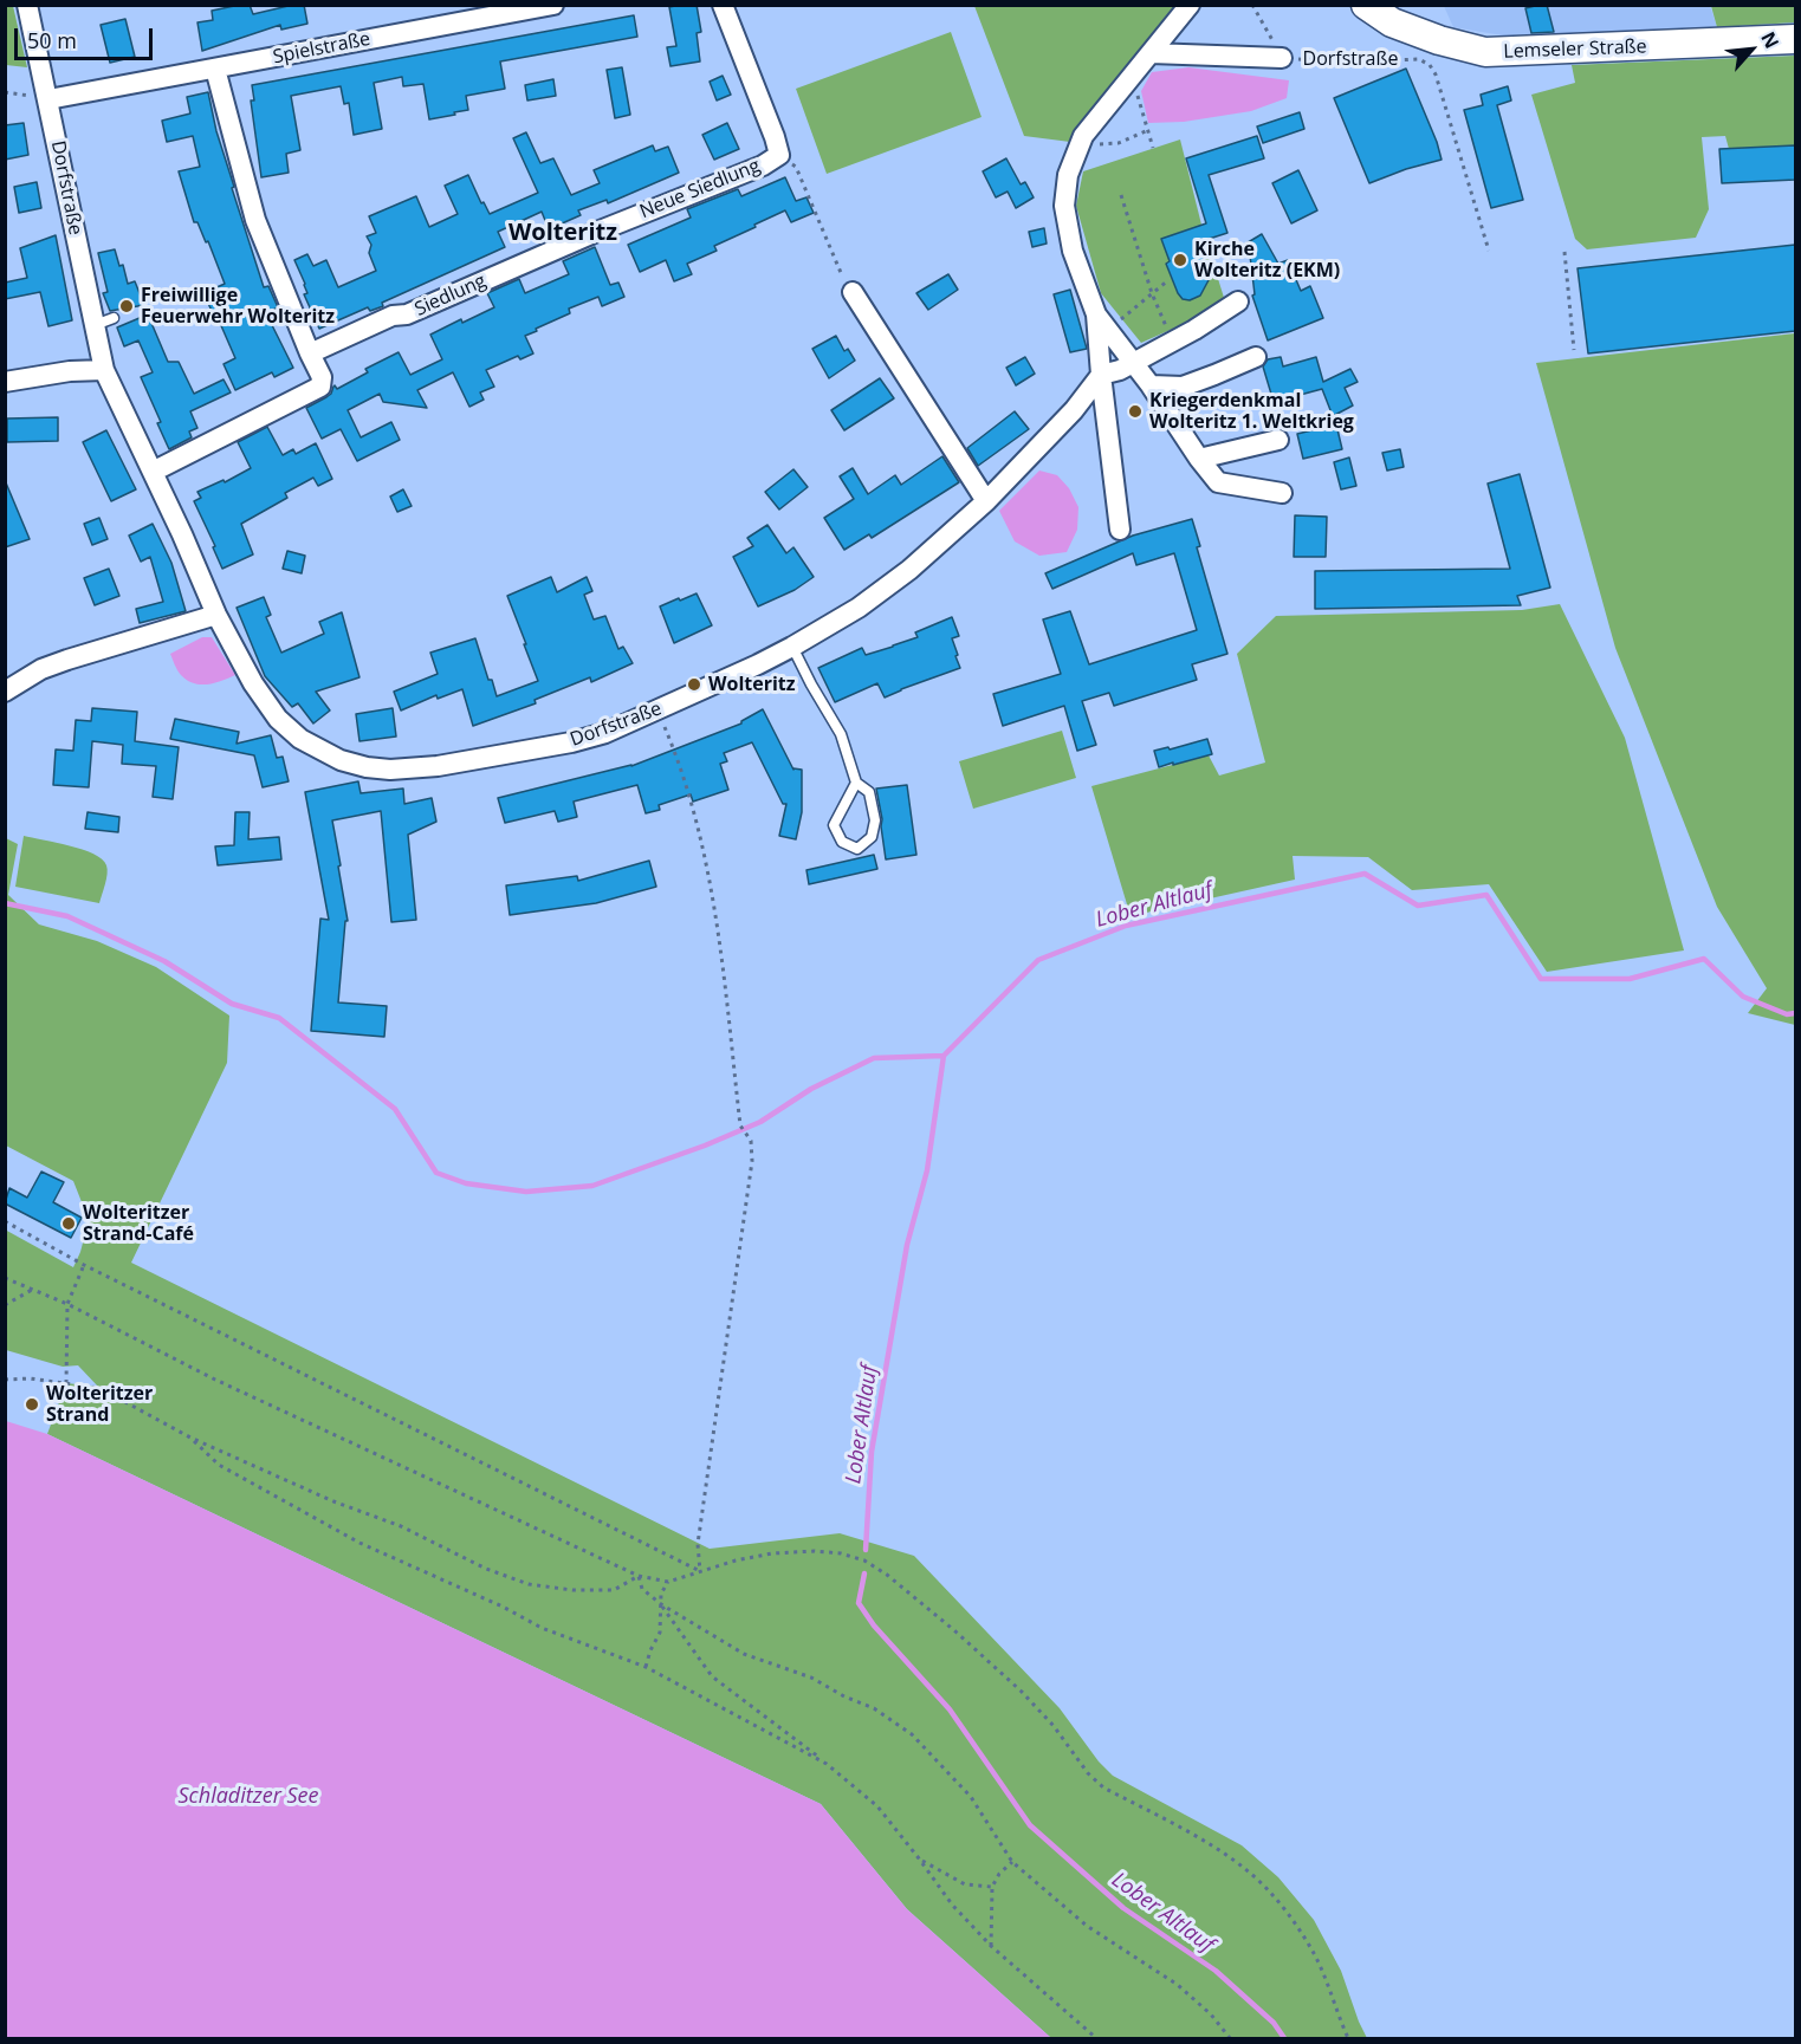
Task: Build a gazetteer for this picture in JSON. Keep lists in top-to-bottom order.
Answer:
{
  "streets": {
    "main road": ["Lemseler Straße"],
    "street": [
      "Spielstraße",
      "Dorfstraße",
      "Neue Siedlung",
      "Siedlung"
    ]
  },
  "crossings": [
    ["Spielstraße", "Dorfstraße"],
    ["Neue Siedlung", "Siedlung"]
  ],
  "districts": ["Wolteritz"],
  "water": ["Lober Altlauf", "Schladitzer See"],
  "places": [
    "Kirche Wolteritz (EKM)",
    "Freiwillige Feuerwehr Wolteritz",
    "Kriegerdenkmal Wolteritz 1. Weltkrieg",
    "Wolteritz",
    "Wolteritzer Strand-Café",
    "Wolteritzer Strand"
  ],
  "scale_bar": "50 m",
  "north": "top right"
}
